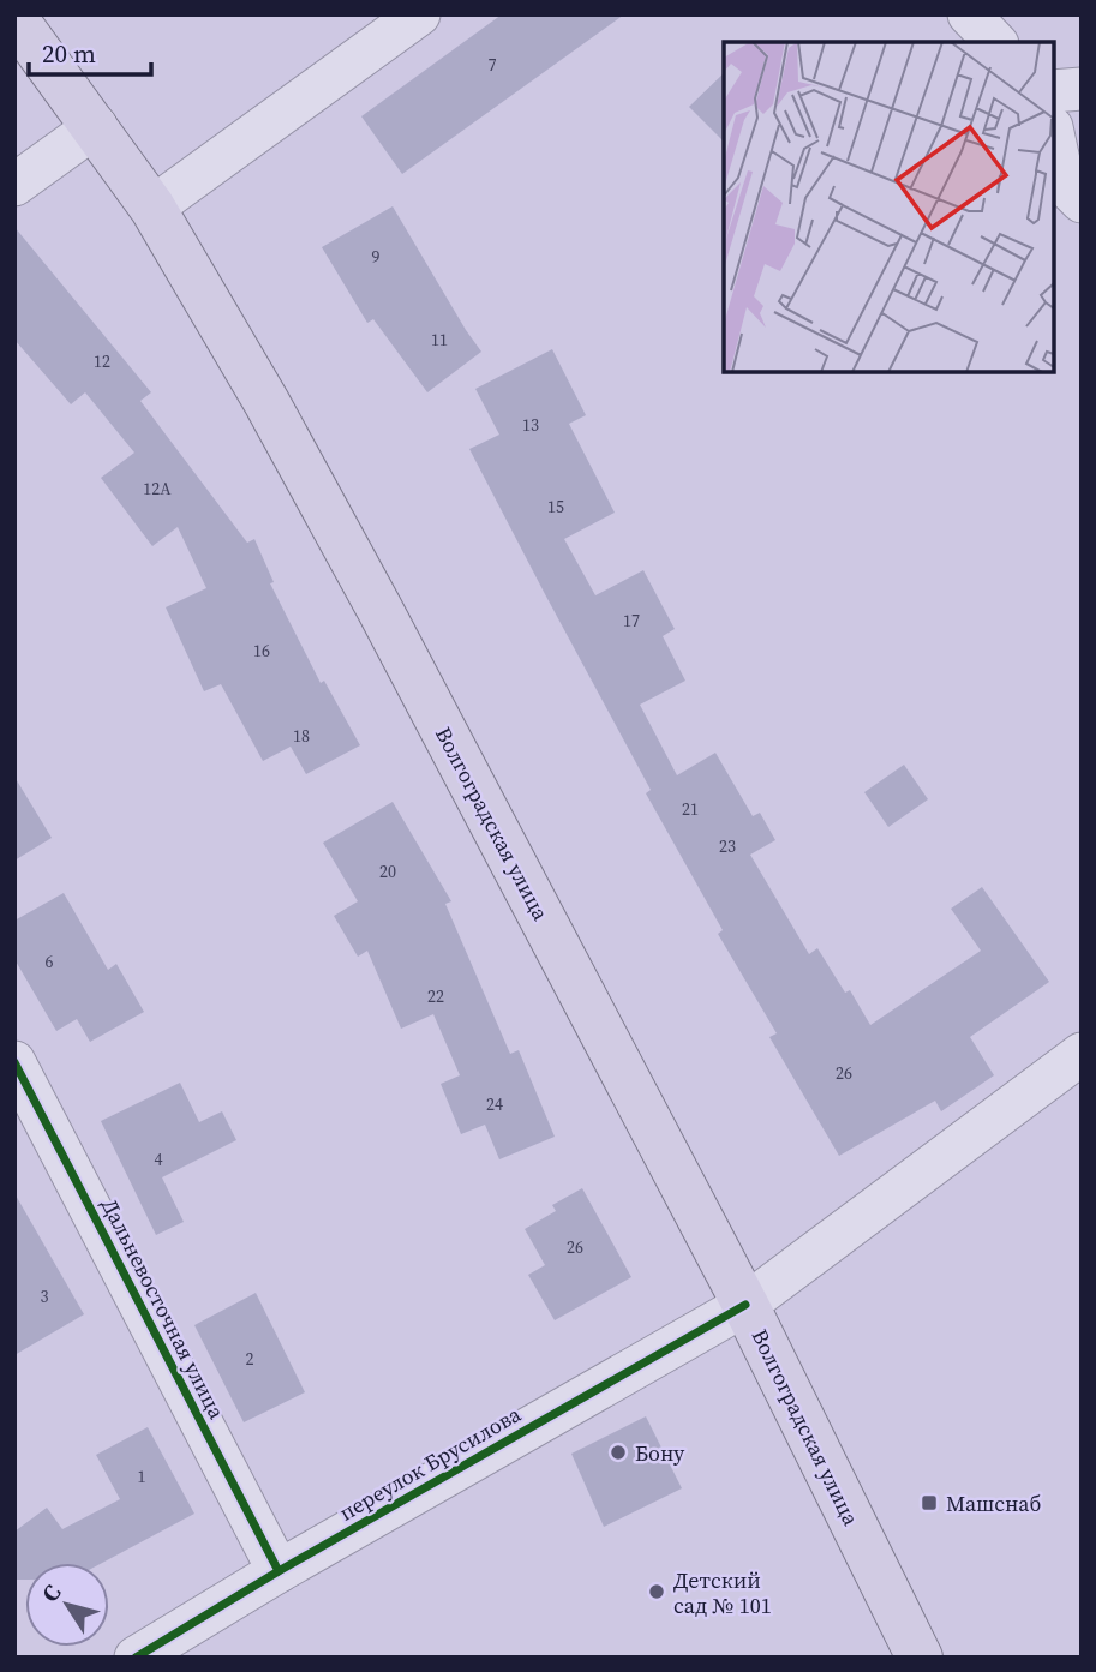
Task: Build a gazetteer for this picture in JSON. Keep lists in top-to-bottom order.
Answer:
{
  "streets": {
    "main road": ["Волгоградская улица"],
    "street": ["Дальневосточная улица", "переулок Брусилова"]
  },
  "crossings": [
    ["Волгоградская улица", "переулок Брусилова"],
    ["Дальневосточная улица", "переулок Брусилова"]
  ],
  "places": {
    "other": ["Бону", "Детский сад № 101"],
    "transit": ["Машснаб"]
  },
  "house_numbers": [
    "7",
    "9",
    "11",
    "12",
    "13",
    "12А",
    "15",
    "17",
    "16",
    "18",
    "21",
    "23",
    "20",
    "6",
    "22",
    "26",
    "24",
    "4",
    "26",
    "3",
    "2",
    "1"
  ],
  "scale_bar": "20 m",
  "north": "top left"
}
